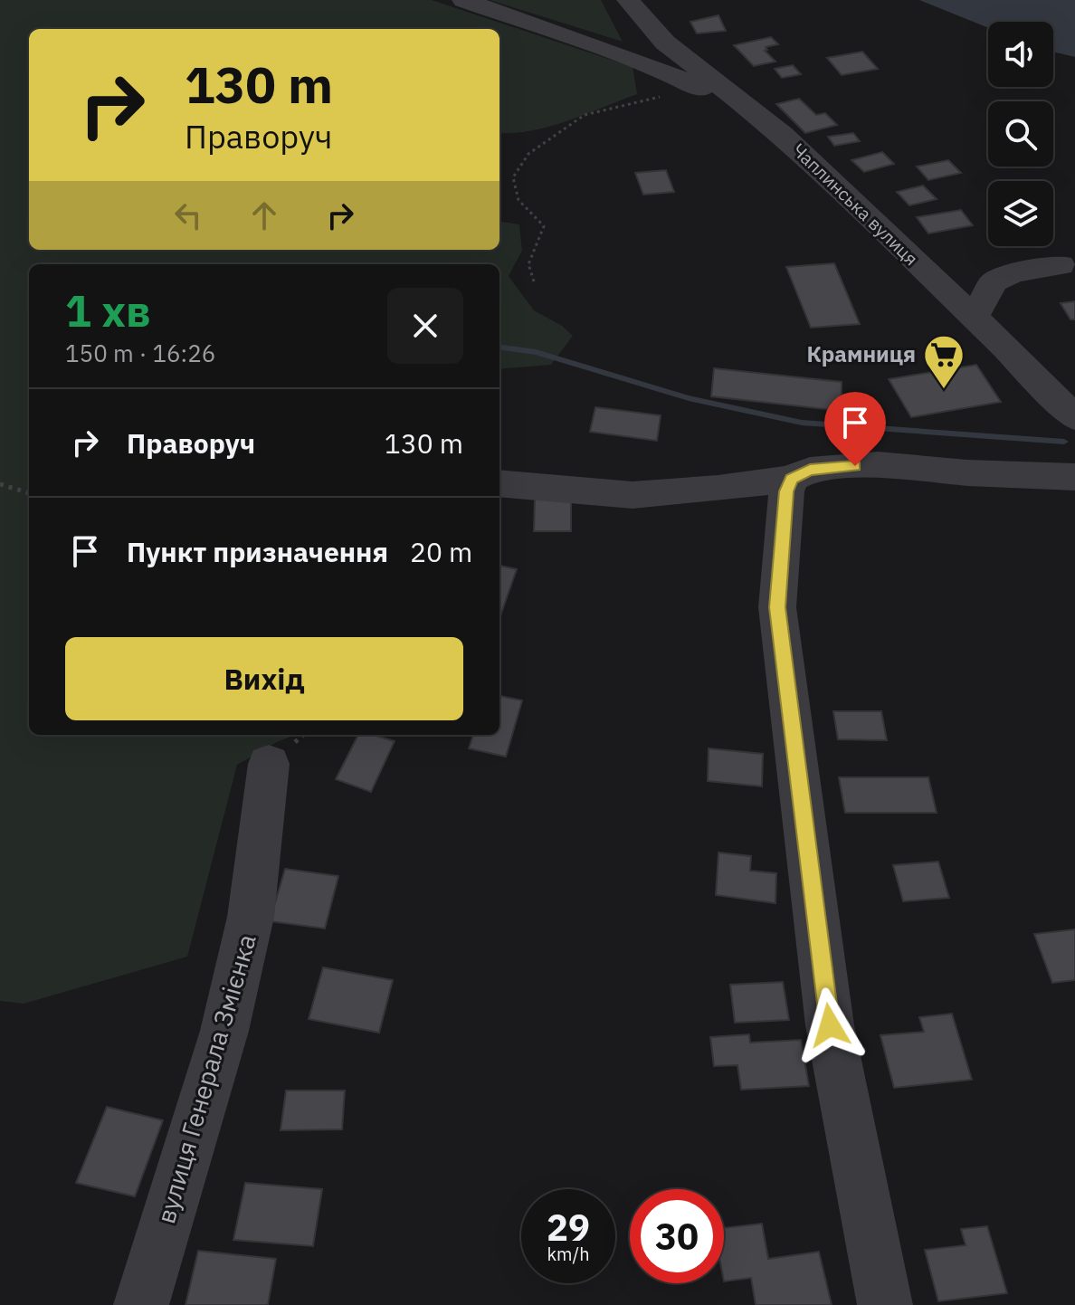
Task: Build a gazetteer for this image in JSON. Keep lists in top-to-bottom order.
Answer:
{
  "streets": {
    "street": ["Чаплинська вулиця", "вулиця Генерала Змієнка"]
  },
  "places": {
    "supermarket": ["Крамниця"]
  },
  "page": {
    "turn": ["130 m", "Праворуч"],
    "heading": ["1 хв", "150 m · 16:26"],
    "list": [
      {
        "name": "Праворуч",
        "value": "130 m"
      },
      {
        "name": "Пункт призначення",
        "value": "20 m"
      }
    ],
    "buttons": "Вихід",
    "speed": "29 km/h",
    "limit": "30"
  }
}
